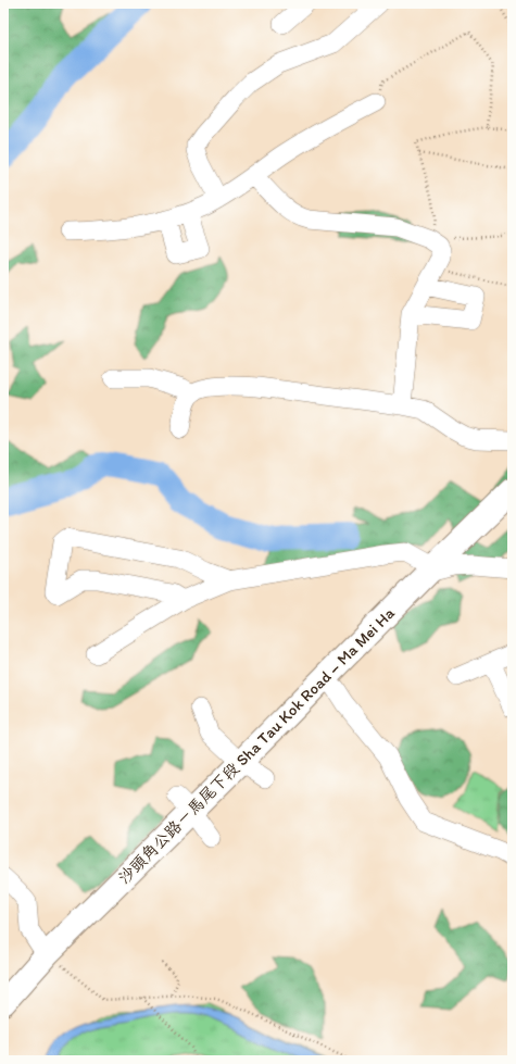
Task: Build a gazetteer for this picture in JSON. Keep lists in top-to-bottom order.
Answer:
{
  "streets": {
    "main road": ["沙頭角公路－馬尾下段 Sha Tau Kok Road – Ma Mei Ha"]
  }
}
